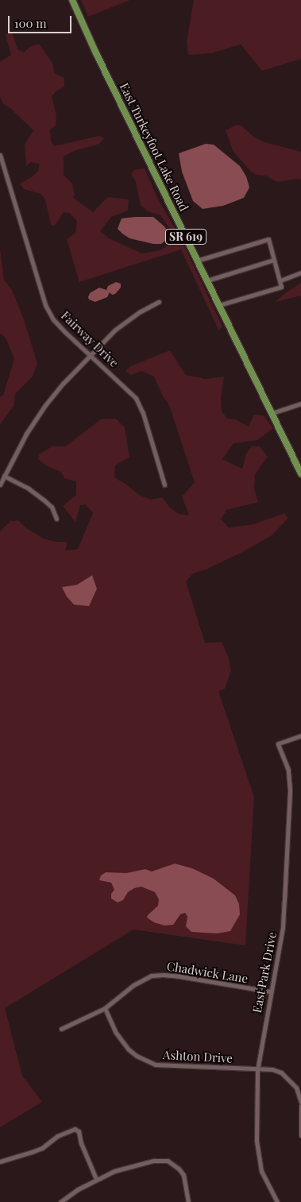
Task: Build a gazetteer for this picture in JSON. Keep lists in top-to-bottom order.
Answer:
{
  "streets": {
    "main road": ["East Turkeyfoot Lake Road", "SR 619"],
    "street": [
      "Fairway Drive",
      "Chadwick Lane",
      "East Park Drive",
      "Ashton Drive"
    ]
  },
  "crossings": [
    ["Chadwick Lane", "East Park Drive"],
    ["Chadwick Lane", "Ashton Drive"],
    ["East Park Drive", "Ashton Drive"]
  ],
  "scale_bar": "100 m"
}
